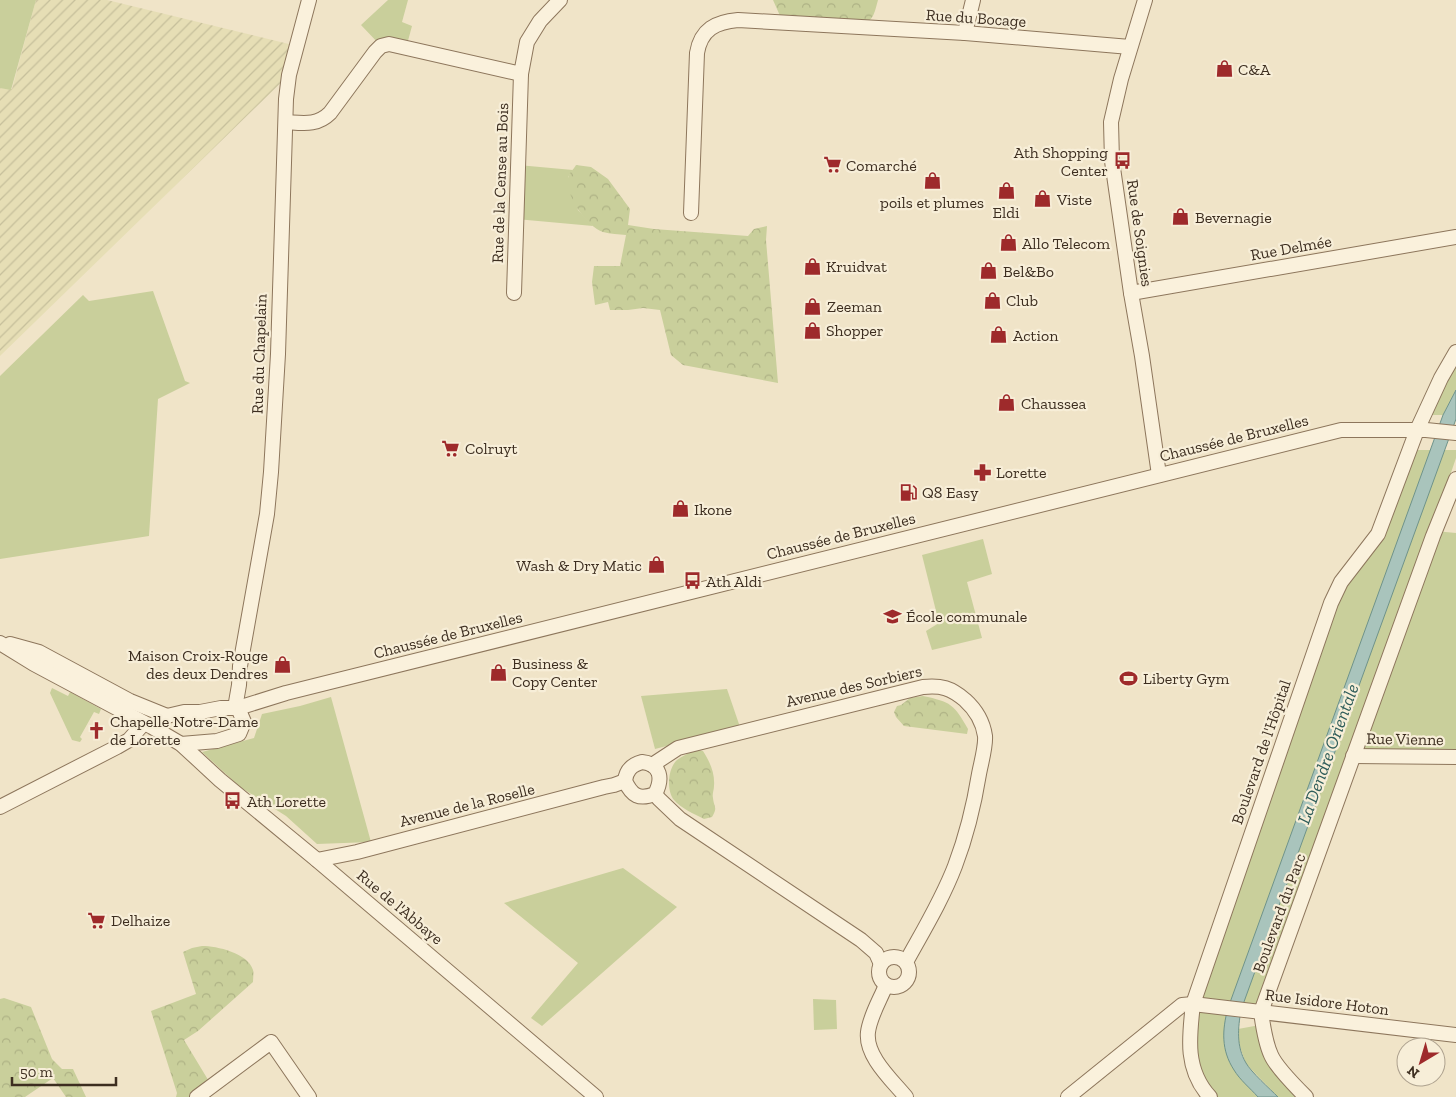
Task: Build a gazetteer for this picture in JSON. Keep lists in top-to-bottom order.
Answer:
{
  "streets": {
    "street": [
      "Rue du Bocage",
      "Rue de la Cense au Bois",
      "Rue de Soignies",
      "Rue Delmée",
      "Rue du Chapelain",
      "Chaussée de Bruxelles",
      "Avenue des Sorbiers",
      "Rue Vienne",
      "Boulevard de l'Hôpital",
      "Avenue de la Roselle",
      "Rue de l'Abbaye",
      "Boulevard du Parc",
      "Rue Isidore Hoton"
    ]
  },
  "crossings": [
    ["Rue du Bocage", "Rue de Soignies"],
    ["Rue de Soignies", "Rue Delmée"],
    ["Rue de Soignies", "Chaussée de Bruxelles"],
    ["Rue du Chapelain", "Chaussée de Bruxelles"],
    ["Chaussée de Bruxelles", "Boulevard de l'Hôpital"],
    ["Avenue des Sorbiers", "Avenue de la Roselle"],
    ["Rue Vienne", "Boulevard du Parc"],
    ["Boulevard de l'Hôpital", "Rue Isidore Hoton"],
    ["Avenue de la Roselle", "Rue de l'Abbaye"],
    ["Boulevard du Parc", "Rue Isidore Hoton"]
  ],
  "water": ["La Dendre Orientale"],
  "places": {
    "shop": [
      "C&A",
      "poils et plumes",
      "Eldi",
      "Viste",
      "Bevernagie",
      "Allo Telecom",
      "Kruidvat",
      "Bel&Bo",
      "Club",
      "Zeeman",
      "Shopper",
      "Action",
      "Chaussea",
      "Ikone",
      "Wash & Dry Matic",
      "Maison Croix-Rouge des deux Dendres",
      "Business & Copy Center"
    ],
    "bus stop": ["Ath Shopping Center", "Ath Aldi", "Ath Lorette"],
    "supermarket": ["Comarché", "Colruyt", "Delhaize"],
    "pharmacy": ["Lorette"],
    "fuel station": ["Q8 Easy"],
    "school or university": ["École communale"],
    "sports": ["Liberty Gym"],
    "church": ["Chapelle Notre-Dame de Lorette"]
  },
  "scale_bar": "50 m",
  "north": "bottom left"
}
